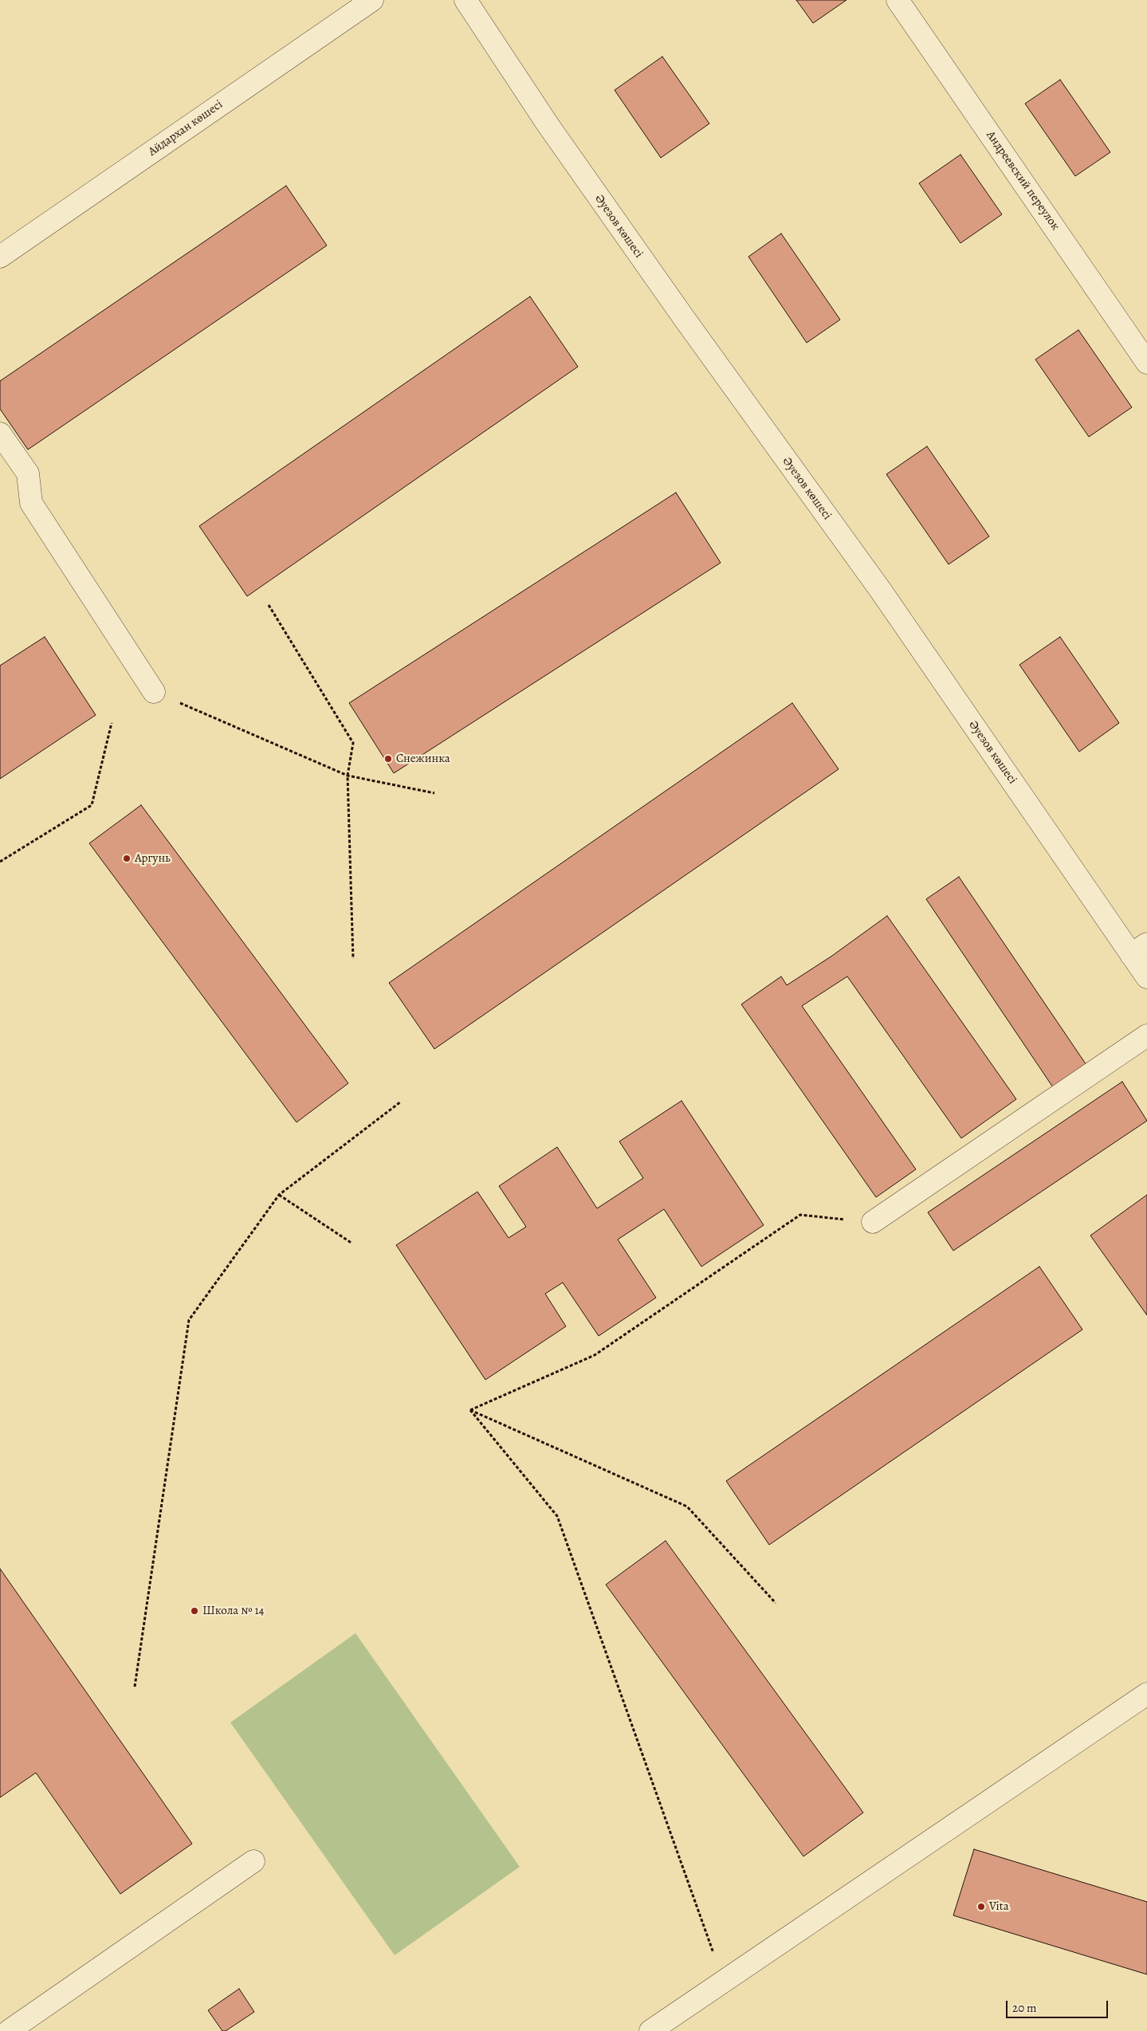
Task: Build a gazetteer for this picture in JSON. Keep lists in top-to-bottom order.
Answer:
{
  "streets": {
    "street": ["Айдархан көшесі", "Андреевский переулок", "Әуезов көшесі"]
  },
  "places": [
    "Снежинка",
    "Аргунь",
    "Школа № 14",
    "Vita"
  ],
  "scale_bar": "20 m"
}
